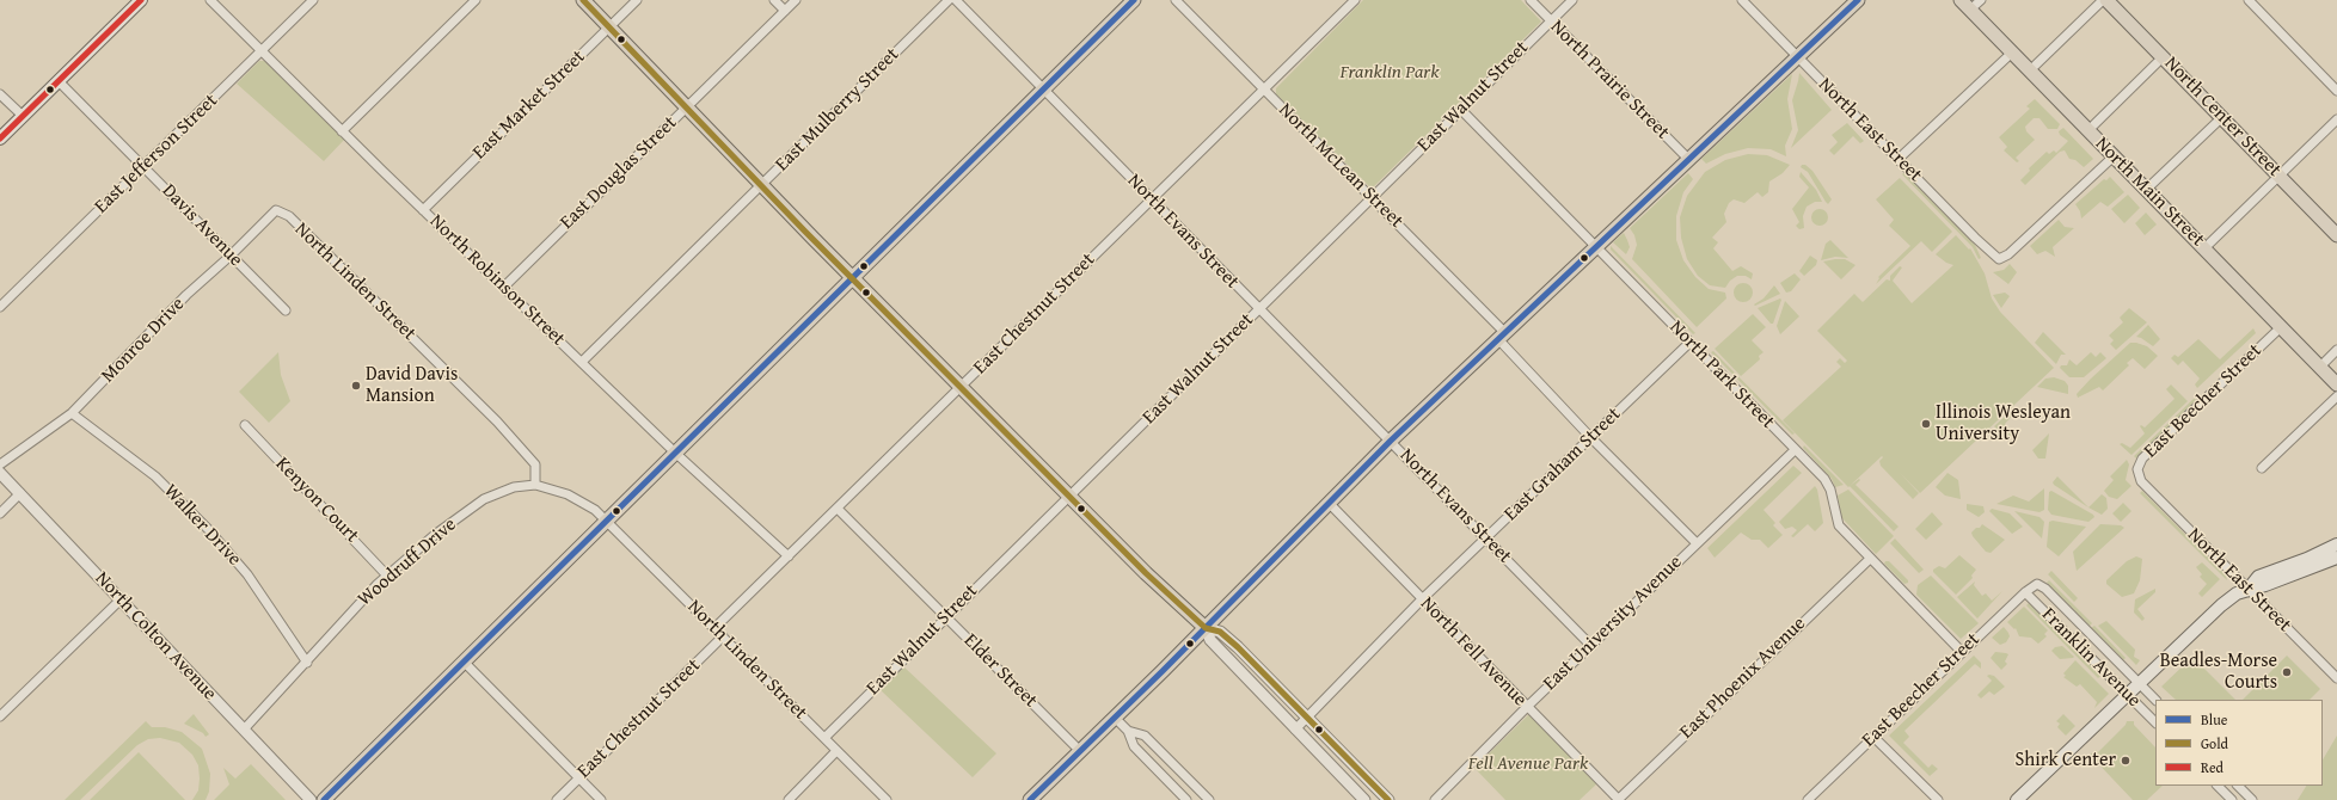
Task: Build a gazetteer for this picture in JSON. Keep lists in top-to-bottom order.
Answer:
{
  "streets": {
    "main road": ["North Center Street", "North Main Street"],
    "street": [
      "North Prairie Street",
      "East Walnut Street",
      "East Market Street",
      "East Mulberry Street",
      "North East Street",
      "East Jefferson Street",
      "North McLean Street",
      "East Douglas Street",
      "Davis Avenue",
      "North Evans Street",
      "North Robinson Street",
      "North Linden Street",
      "East Chestnut Street",
      "Monroe Drive",
      "North Park Street",
      "East Beecher Street",
      "East Graham Street",
      "Kenyon Court",
      "Walker Drive",
      "Woodruff Drive",
      "East University Avenue",
      "North Colton Avenue",
      "North Fell Avenue",
      "Franklin Avenue",
      "Elder Street",
      "East Phoenix Avenue"
    ]
  },
  "crossings": [
    ["North Prairie Street", "East Walnut Street"],
    ["East Walnut Street", "North McLean Street"],
    ["East Walnut Street", "North Evans Street"],
    ["East Walnut Street", "North Linden Street"],
    ["East Walnut Street", "North Park Street"],
    ["East Walnut Street", "Elder Street"],
    ["East Market Street", "North Robinson Street"],
    ["East Mulberry Street", "North Robinson Street"],
    ["North East Street", "North Main Street"],
    ["North East Street", "East Beecher Street"],
    ["East Jefferson Street", "Davis Avenue"],
    ["East Jefferson Street", "North Robinson Street"],
    ["North McLean Street", "East Chestnut Street"],
    ["North McLean Street", "East Graham Street"],
    ["North McLean Street", "East University Avenue"],
    ["East Douglas Street", "North Robinson Street"],
    ["North Main Street", "East Beecher Street"],
    ["Davis Avenue", "Monroe Drive"],
    ["North Evans Street", "East Chestnut Street"],
    ["North Evans Street", "East Graham Street"],
    ["North Evans Street", "East University Avenue"],
    ["North Robinson Street", "East Chestnut Street"],
    ["North Linden Street", "East Chestnut Street"],
    ["North Linden Street", "Monroe Drive"],
    ["North Linden Street", "Woodruff Drive"],
    ["East Chestnut Street", "Elder Street"],
    ["Monroe Drive", "Walker Drive"],
    ["North Park Street", "East Beecher Street"],
    ["North Park Street", "East Graham Street"],
    ["North Park Street", "East University Avenue"],
    ["North Park Street", "East Phoenix Avenue"],
    ["East Beecher Street", "Franklin Avenue"],
    ["East Graham Street", "North Fell Avenue"],
    ["Kenyon Court", "Woodruff Drive"],
    ["Walker Drive", "Woodruff Drive"],
    ["Woodruff Drive", "North Colton Avenue"],
    ["East University Avenue", "North Fell Avenue"],
    ["North Fell Avenue", "East Phoenix Avenue"]
  ],
  "parks": ["Franklin Park", "Fell Avenue Park"],
  "places": [
    "David Davis Mansion",
    "Illinois Wesleyan University",
    "Beadles-Morse Courts",
    "Shirk Center"
  ],
  "lines": ["transit line Blue", "transit line Gold", "transit line Red"],
  "legend": ["Blue", "Gold", "Red"]
}
